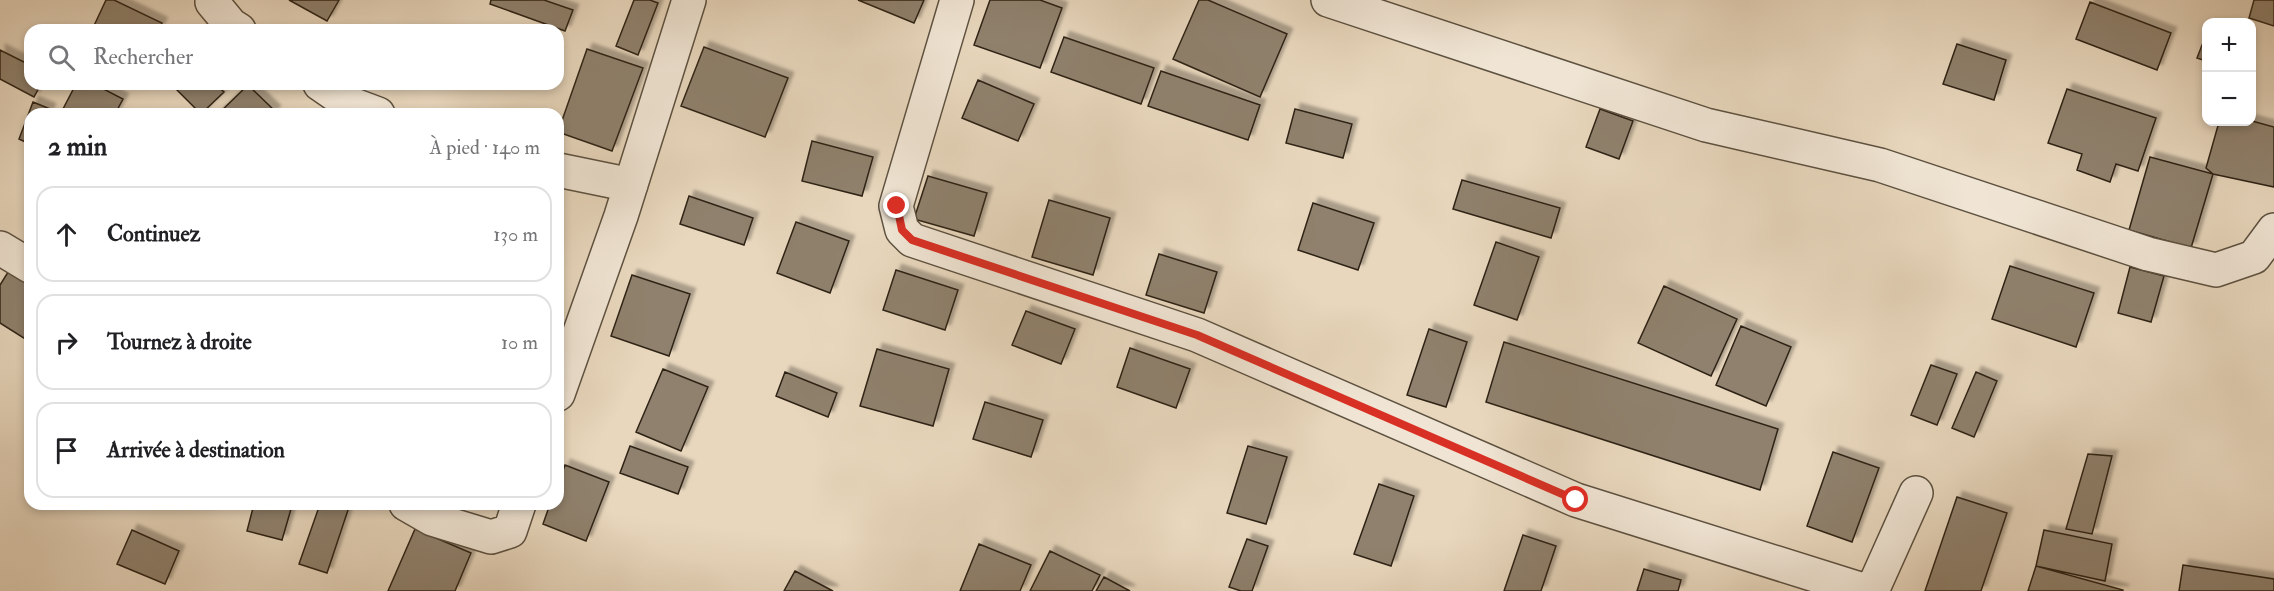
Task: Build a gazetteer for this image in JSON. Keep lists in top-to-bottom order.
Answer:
{
  "page": {
    "map_buttons": ["+", "−"],
    "search": "Rechercher",
    "heading": ["2 min", "À pied · 140 m"],
    "list": [
      ["Continuez", "130 m"],
      ["Tournez à droite", "10 m"],
      "Arrivée à destination"
    ]
  }
}
